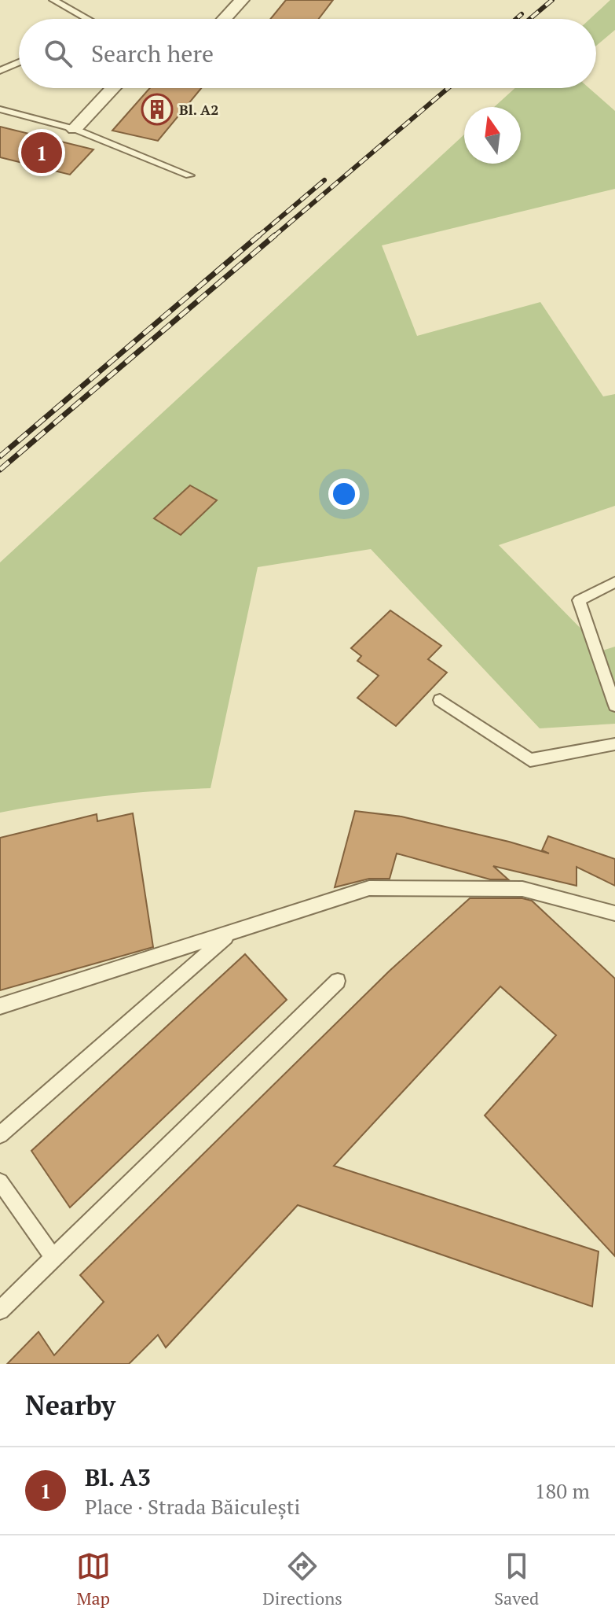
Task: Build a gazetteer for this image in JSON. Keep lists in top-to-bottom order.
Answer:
{
  "places": {
    "building": ["Bl. A2"]
  },
  "north": "top",
  "page": {
    "search": "Search here",
    "pins": "1",
    "heading": "Nearby",
    "list": [
      {
        "mark": "1",
        "name": "Bl. A3",
        "note": "Place · Strada Băiculești",
        "value": "180 m"
      }
    ],
    "nav": ["Map", "Directions", "Saved"]
  }
}
